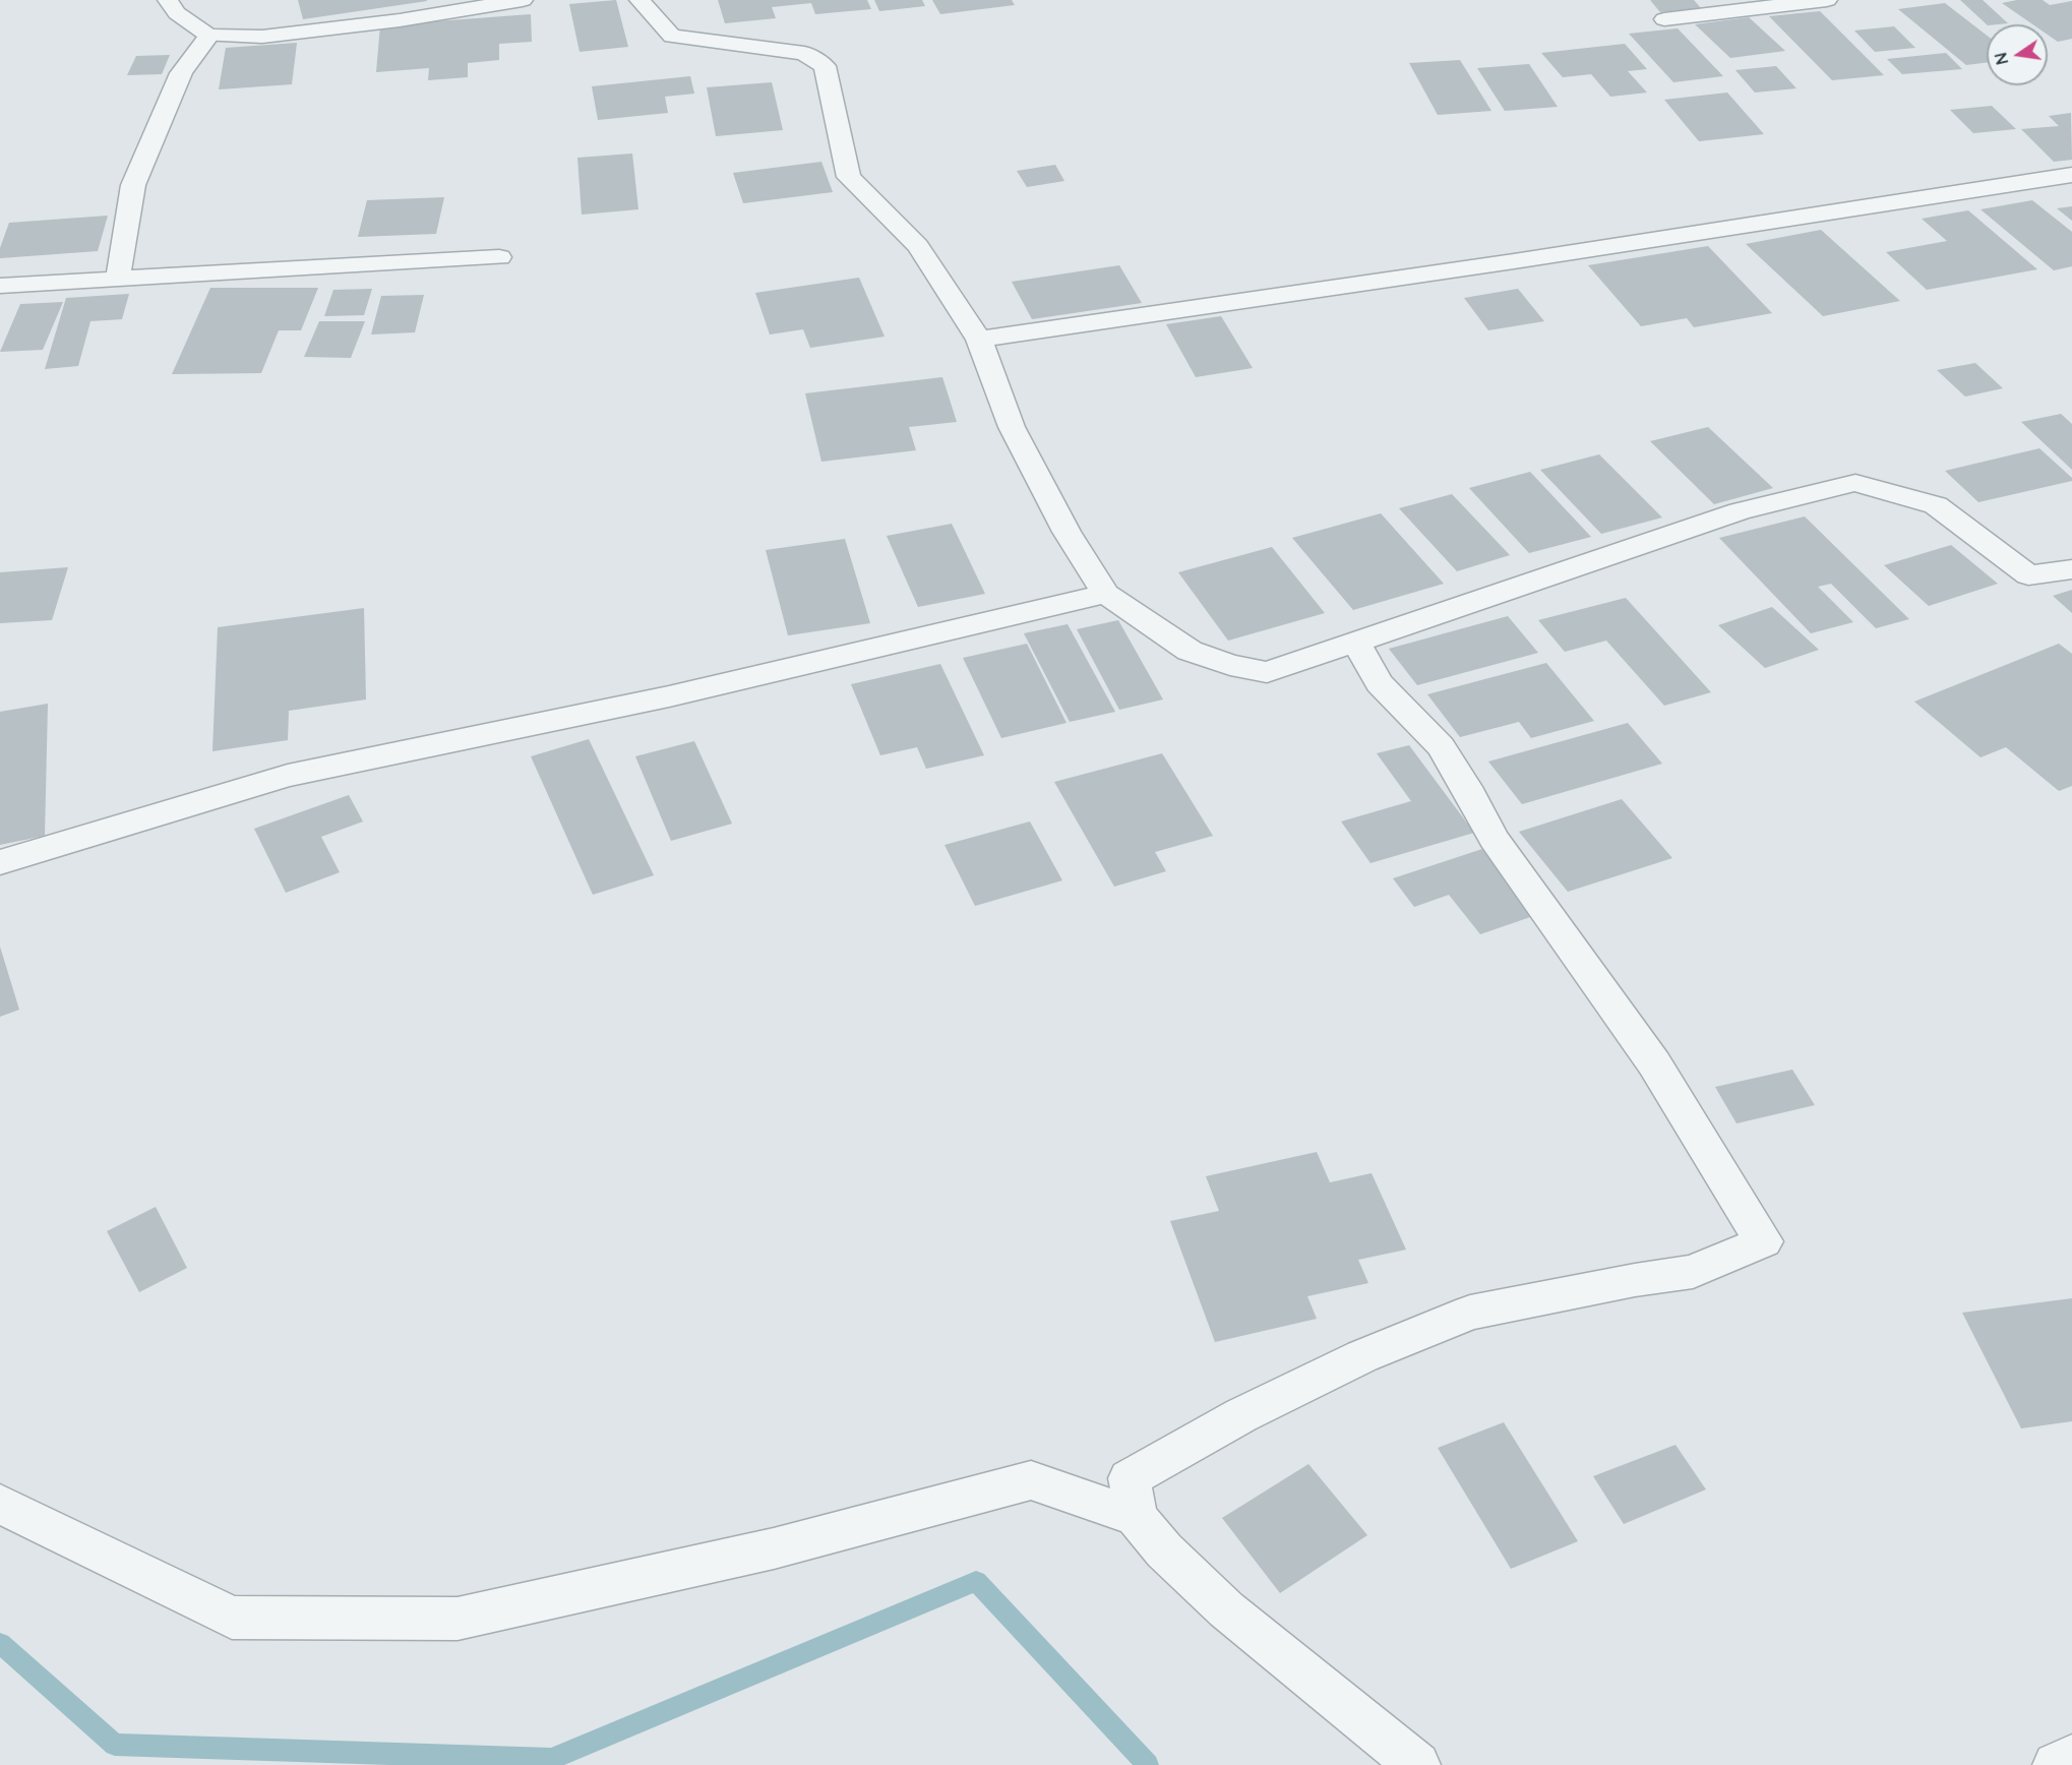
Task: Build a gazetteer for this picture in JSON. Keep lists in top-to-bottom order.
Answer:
{
  "north": "left"
}
